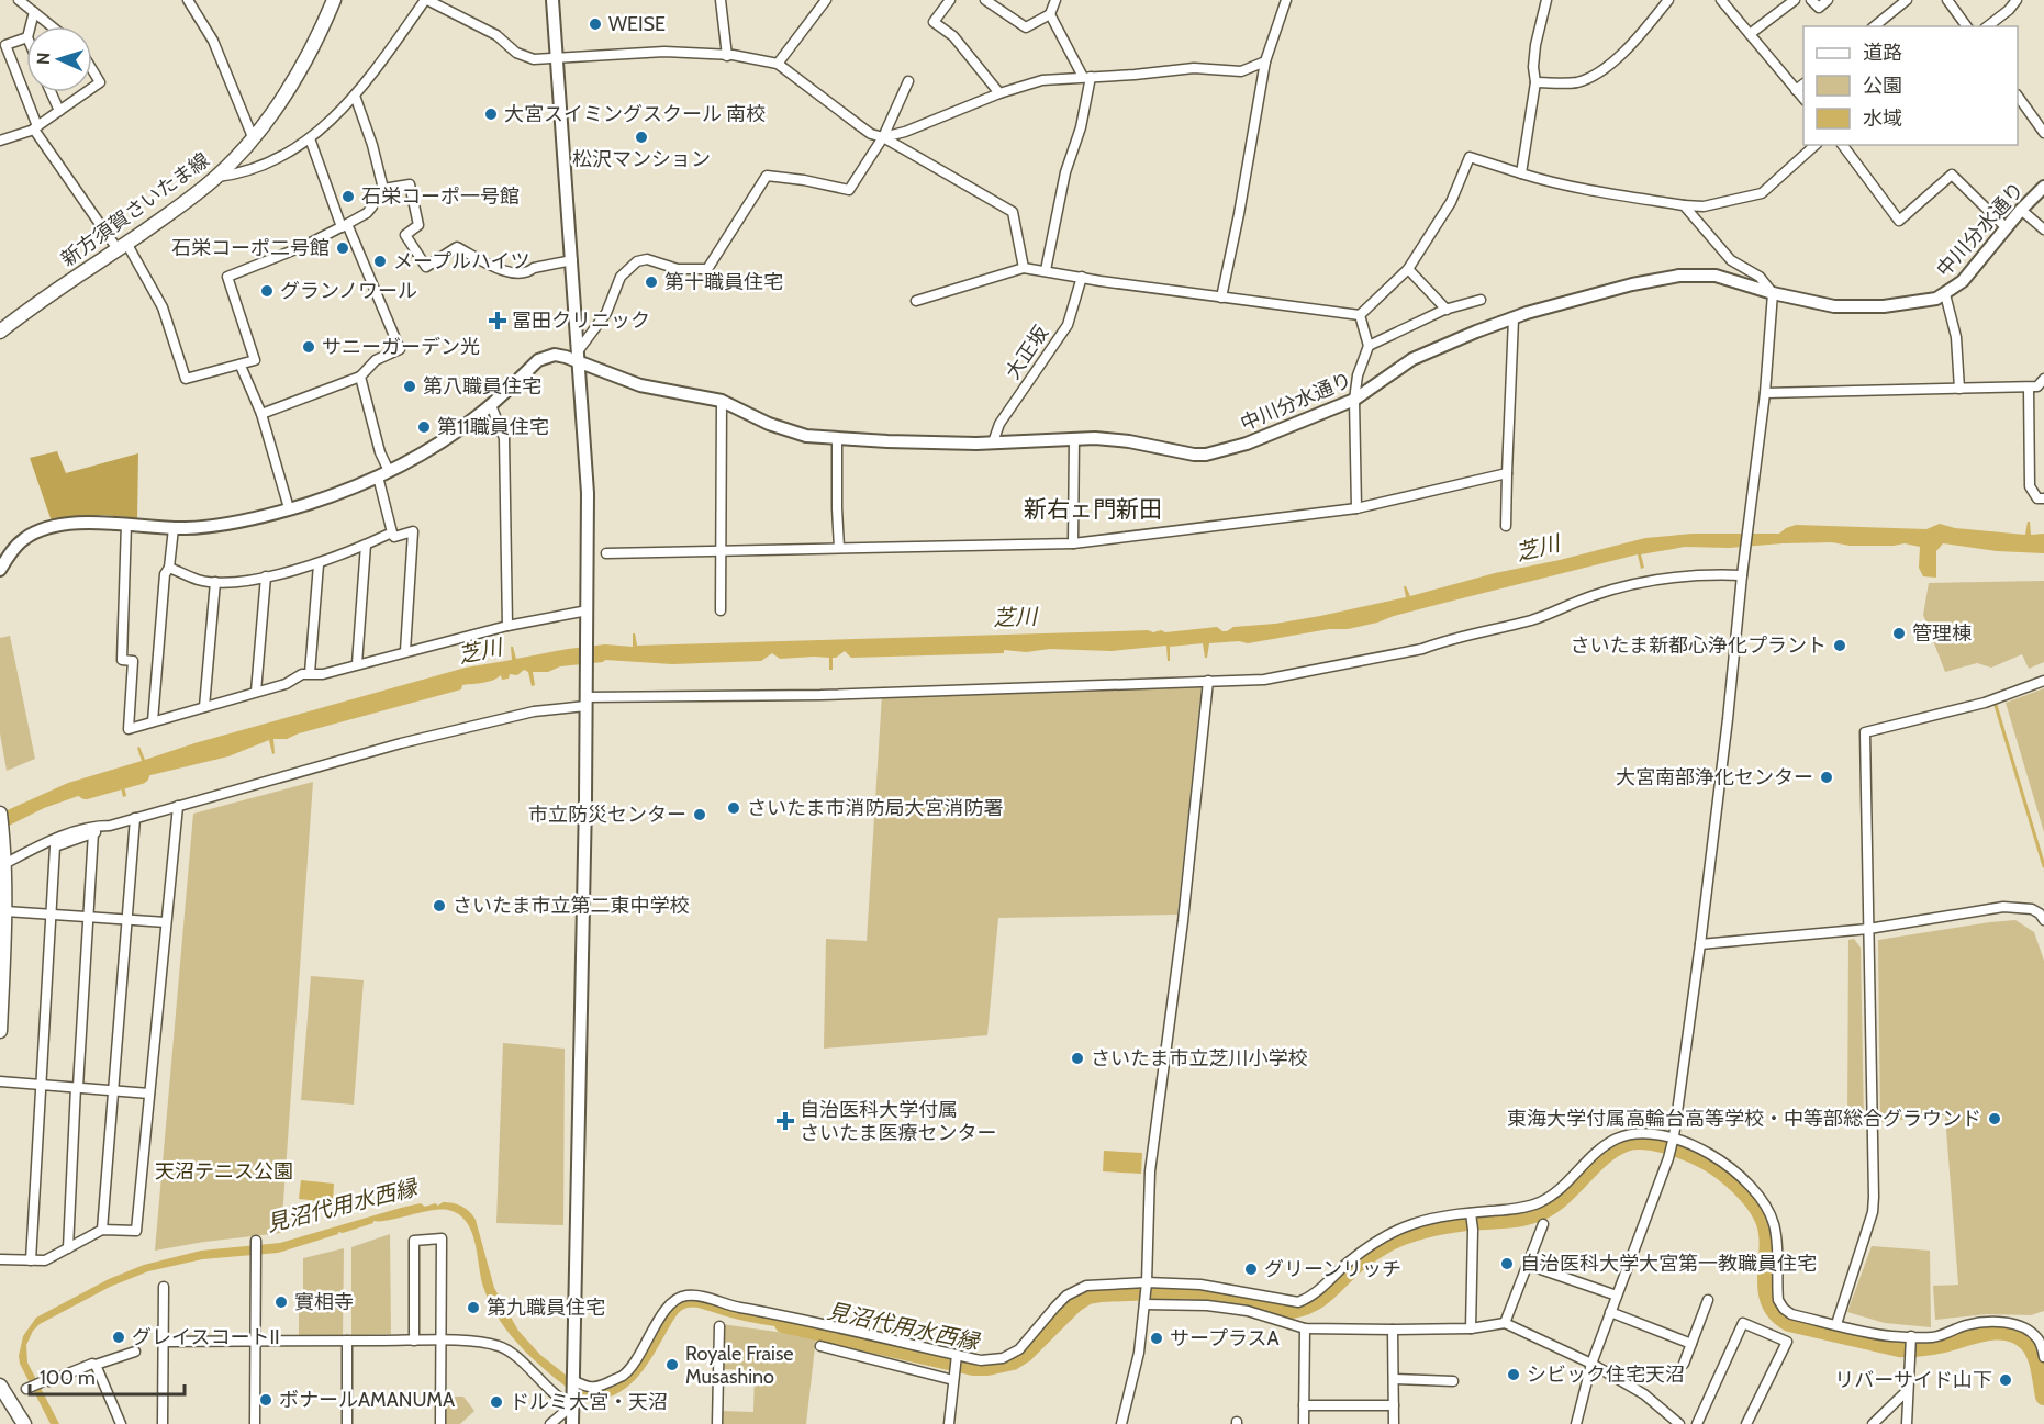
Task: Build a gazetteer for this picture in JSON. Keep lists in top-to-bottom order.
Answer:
{
  "streets": {
    "main road": ["新方須賀さいたま線"],
    "street": ["中川分水通り", "大正坂"]
  },
  "crossings": [
    ["中川分水通り", "大正坂"]
  ],
  "districts": ["新右ェ門新田"],
  "water": ["芝川", "見沼代用水西縁"],
  "parks": ["天沼テニス公園"],
  "places": {
    "other": [
      "WEISE",
      "大宮スイミングスクール 南校",
      "松沢マンション",
      "石栄コーポ一号館",
      "石栄コーポ二号館",
      "メープルハイツ",
      "第十職員住宅",
      "グランノワール",
      "サニーガーデン光",
      "第八職員住宅",
      "第11職員住宅",
      "管理棟",
      "さいたま新都心浄化プラント",
      "大宮南部浄化センター",
      "さいたま市消防局大宮消防署",
      "市立防災センター",
      "さいたま市立第二東中学校",
      "さいたま市立芝川小学校",
      "東海大学付属高輪台高等学校・中等部総合グラウンド",
      "自治医科大学大宮第一教職員住宅",
      "グリーンリッチ",
      "實相寺",
      "第九職員住宅",
      "グレイスコートII",
      "サープラスA",
      "Royale Fraise Musashino",
      "シビック住宅天沼",
      "リバーサイド山下",
      "ボナールAMANUMA",
      "ドルミ大宮・天沼"
    ],
    "health": ["冨田クリニック", "自治医科大学付属 さいたま医療センター"]
  },
  "legend": ["道路", "公園", "水域"],
  "scale_bar": "100 m",
  "north": "left"
}
